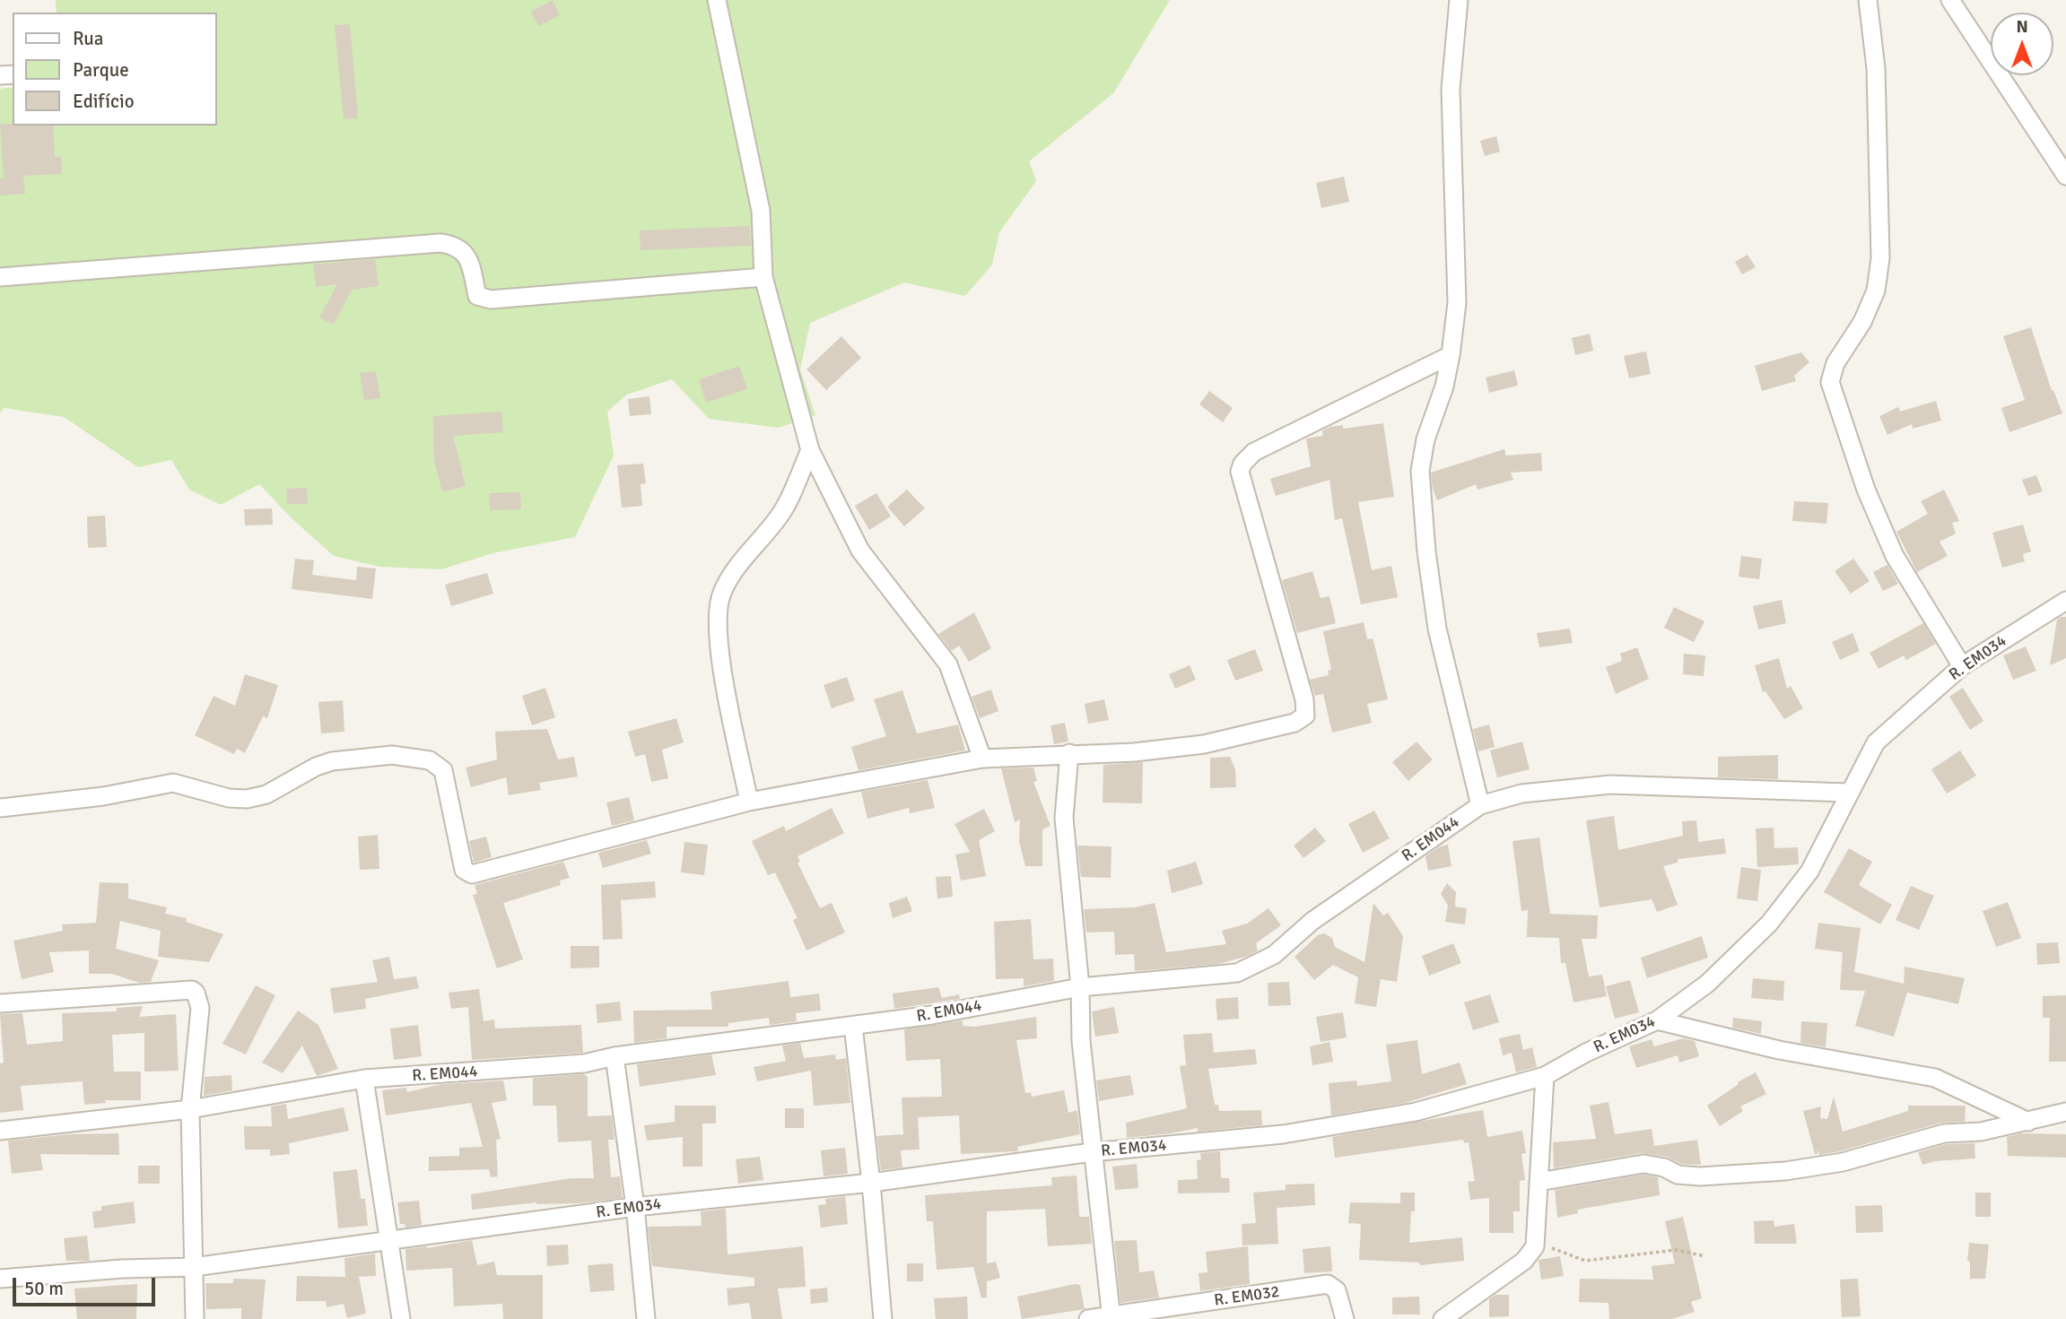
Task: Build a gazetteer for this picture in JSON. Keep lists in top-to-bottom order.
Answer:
{
  "streets": {
    "street": ["R. EM034", "R. EM044", "R. EM032"]
  },
  "crossings": [
    ["R. EM034", "R. EM044"]
  ],
  "legend": ["Rua", "Parque", "Edifício"],
  "scale_bar": "50 m",
  "north": "top"
}
